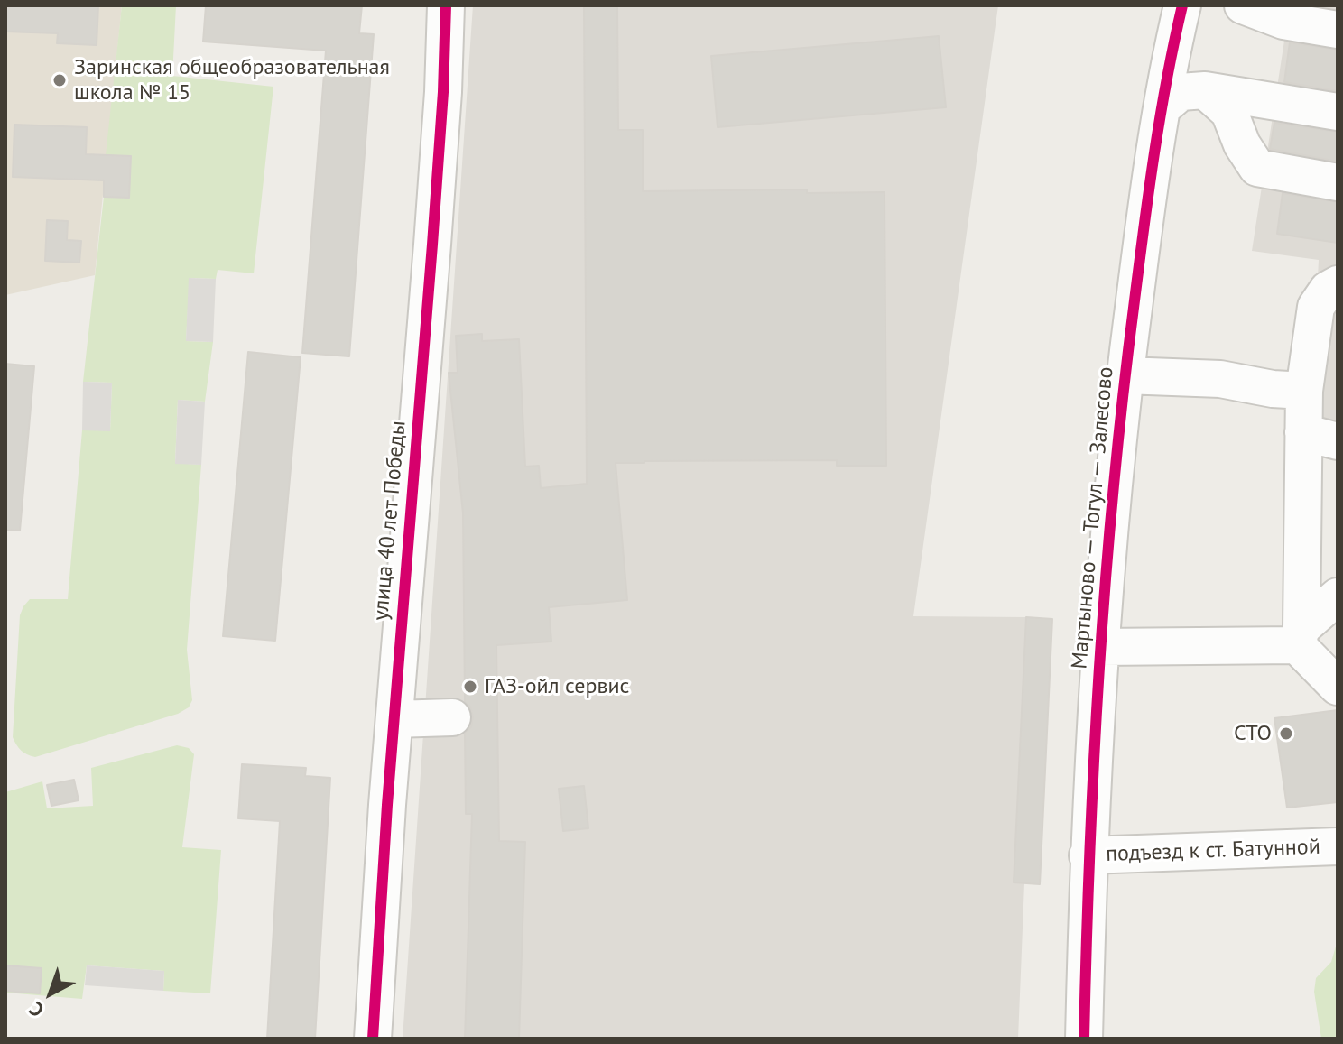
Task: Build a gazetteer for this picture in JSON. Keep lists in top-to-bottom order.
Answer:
{
  "streets": {
    "street": ["Мартыново — Тогул — Залесово", "улица 40 лет Победы", "подъезд к ст. Батунной"]
  },
  "crossings": [
    ["Мартыново — Тогул — Залесово", "подъезд к ст. Батунной"]
  ],
  "places": ["Заринская общеобразовательная школа № 15", "ГАЗ-ойл сервис", "СТО"],
  "north": "bottom left"
}
